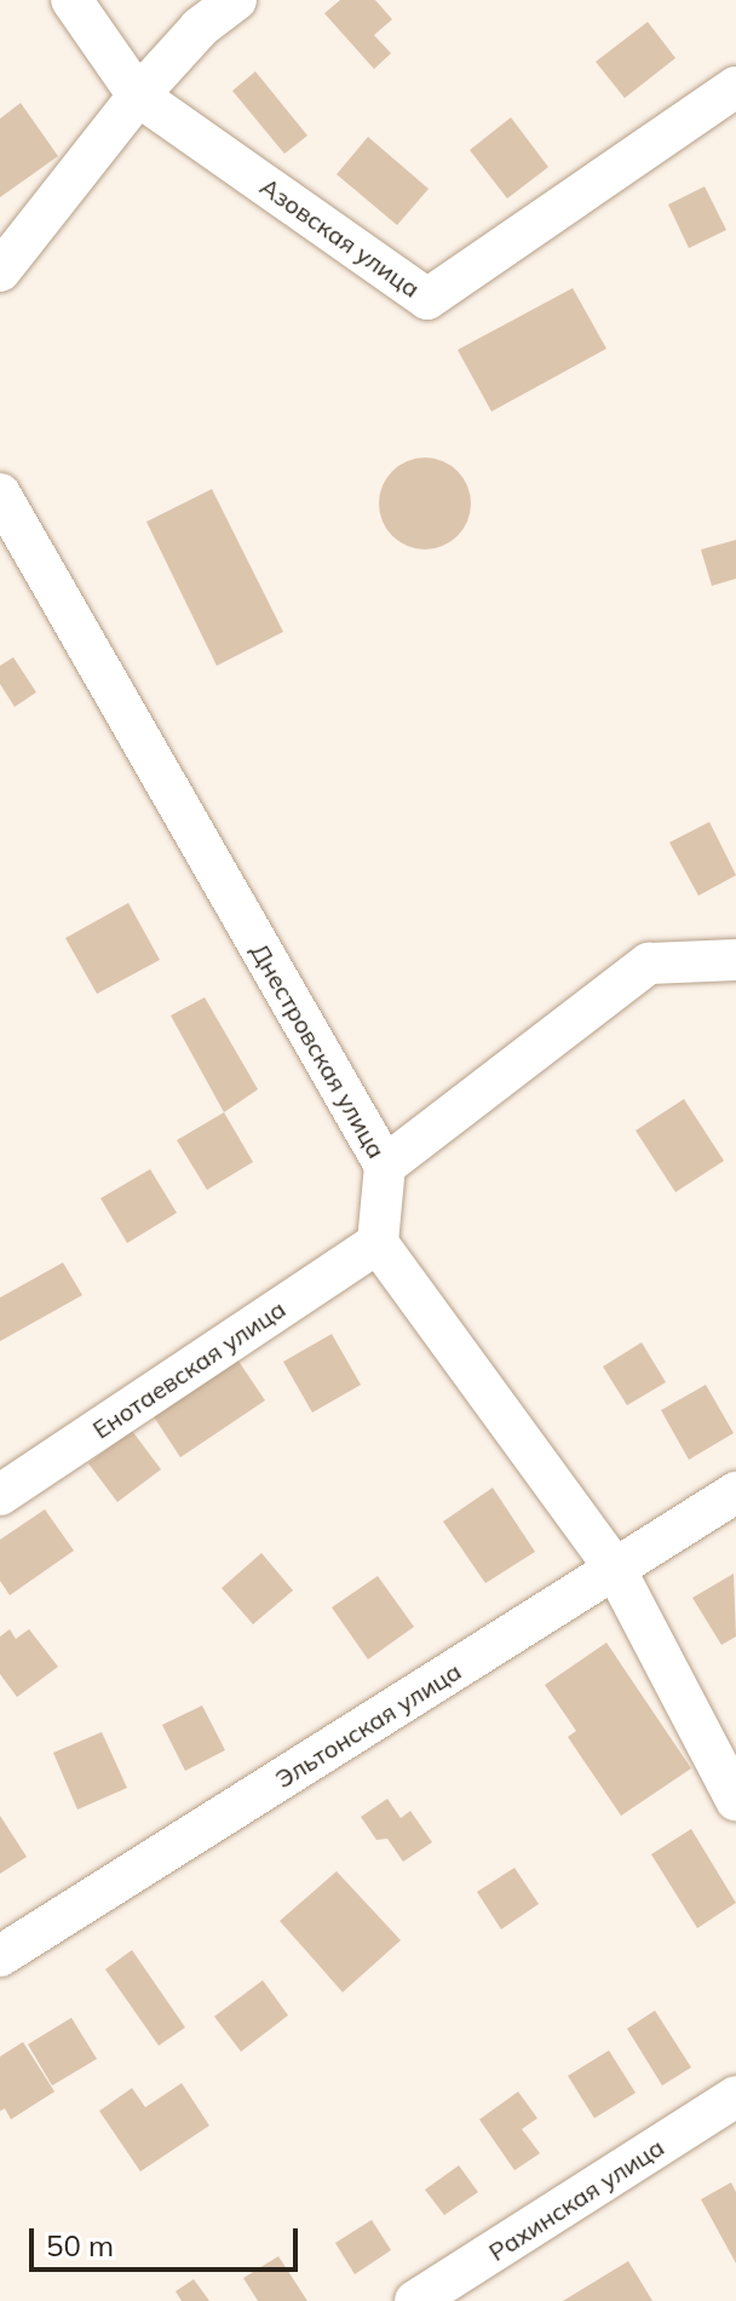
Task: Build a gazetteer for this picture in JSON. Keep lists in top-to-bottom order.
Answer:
{
  "streets": {
    "street": [
      "Азовская улица",
      "Днестровская улица",
      "Енотаевская улица",
      "Эльтонская улица",
      "Рахинская улица"
    ]
  },
  "crossings": [
    ["Днестровская улица", "Енотаевская улица"]
  ],
  "scale_bar": "50 m"
}
